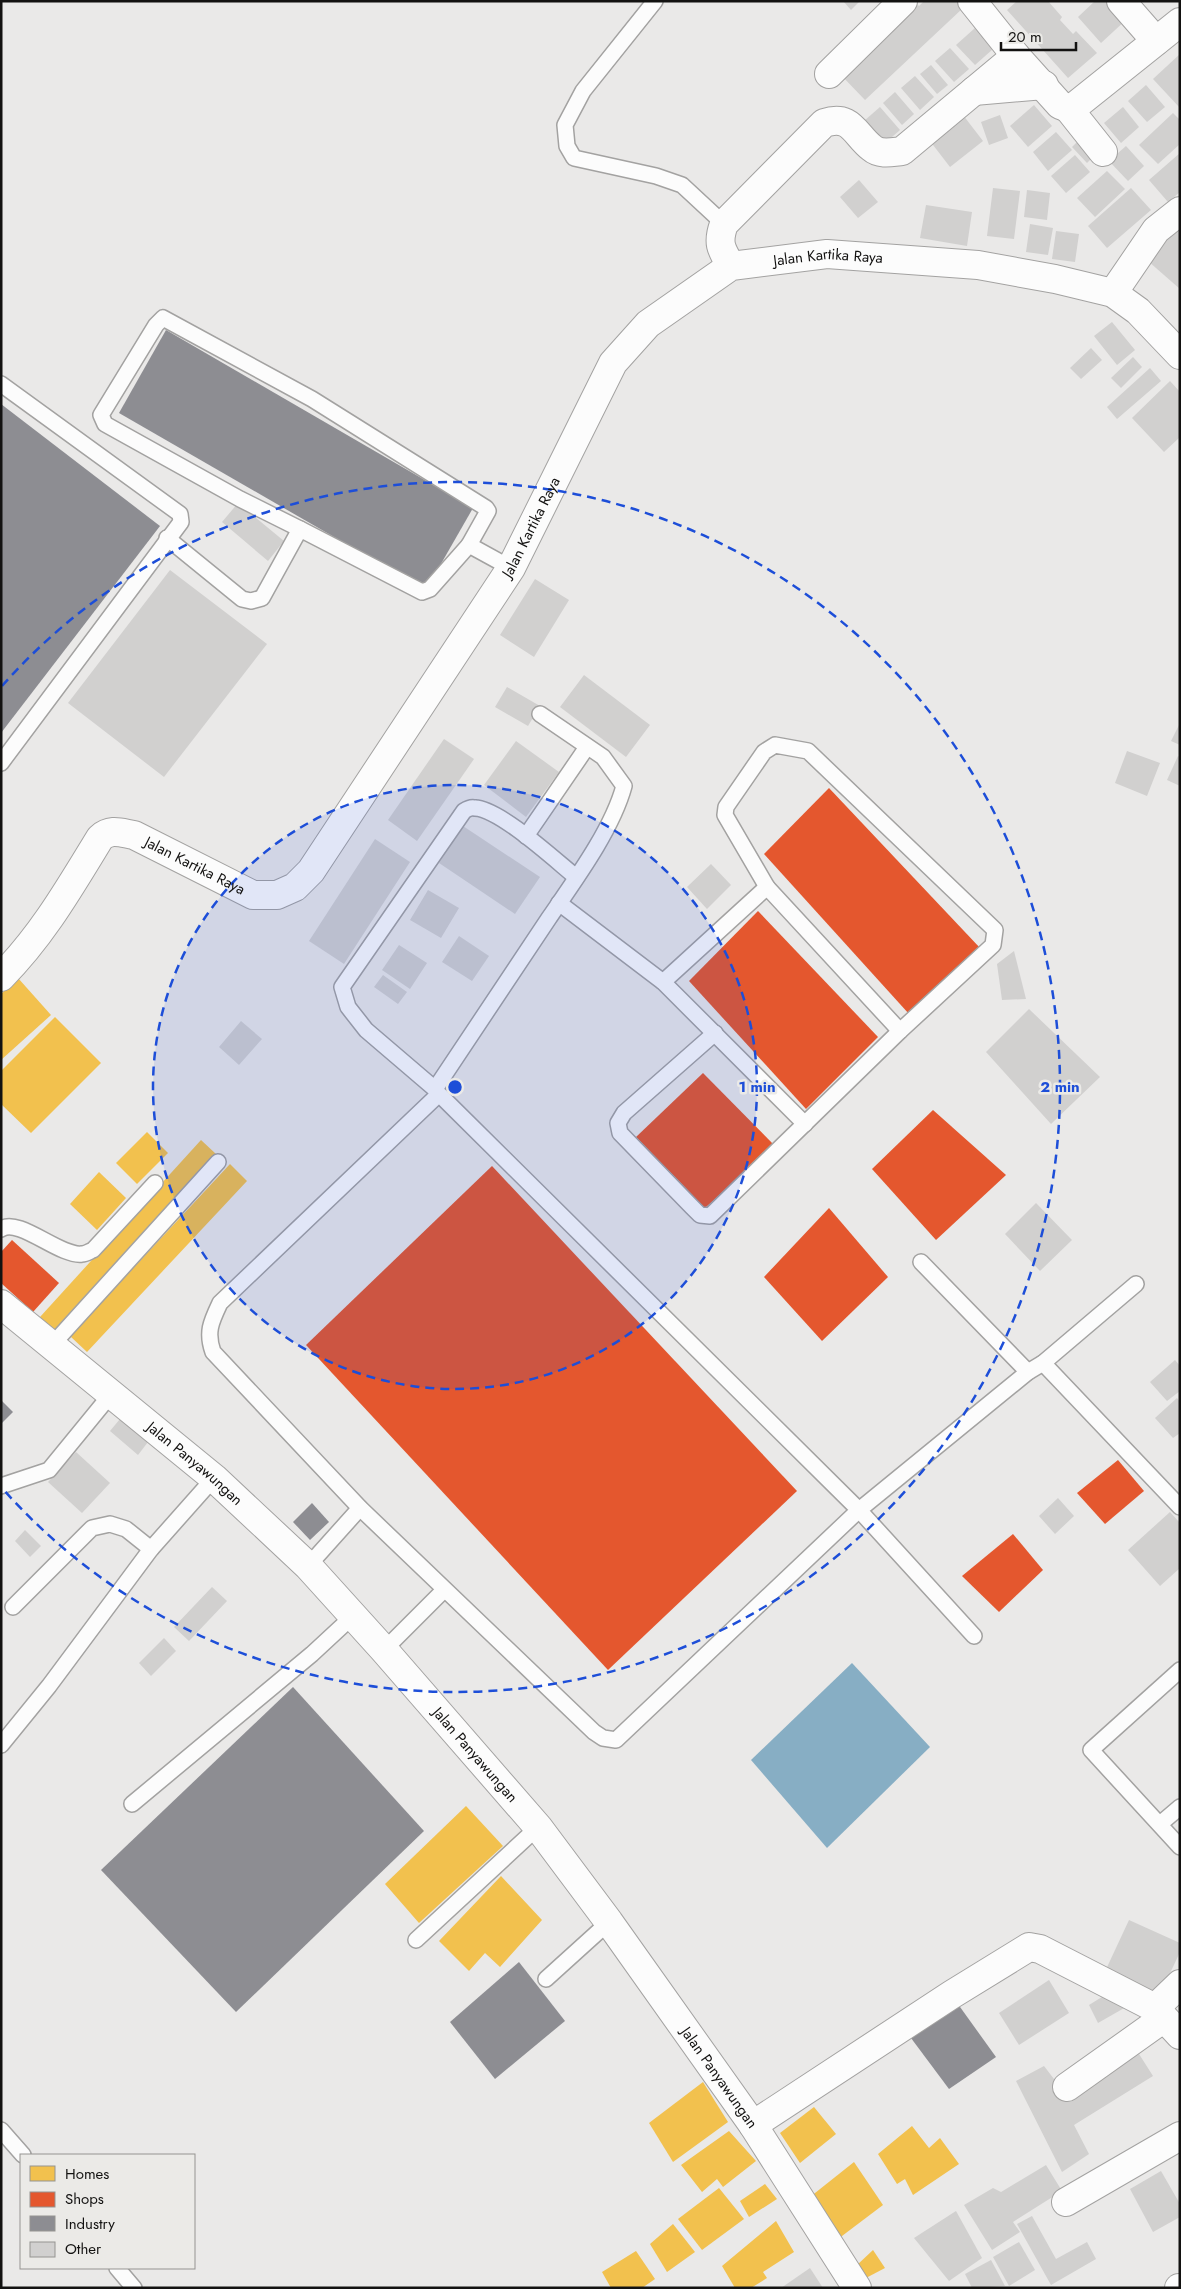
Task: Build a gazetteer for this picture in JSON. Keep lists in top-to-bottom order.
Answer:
{
  "streets": {
    "street": ["Jalan Kartika Raya", "Jalan Panyawungan"]
  },
  "legend": [
    "Homes",
    "Shops",
    "Industry",
    "Other"
  ],
  "scale_bar": "20 m",
  "rings": ["1 min", "2 min"]
}
